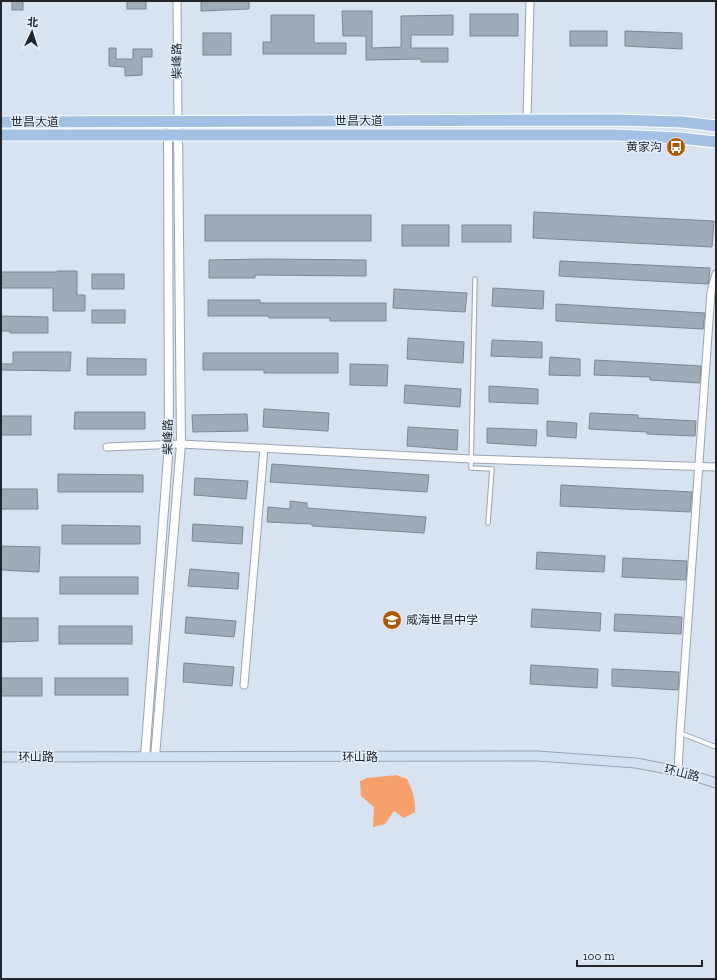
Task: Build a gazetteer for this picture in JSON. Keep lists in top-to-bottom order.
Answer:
{
  "streets": {
    "main road": ["世昌大道", "环山路"],
    "street": ["柴峰路"]
  },
  "crossings": [
    ["柴峰路", "世昌大道"],
    ["柴峰路", "环山路"]
  ],
  "places": {
    "bus stop": ["黄家沟"],
    "school or university": ["威海世昌中学"]
  },
  "scale_bar": "100 m",
  "north": "top"
}
